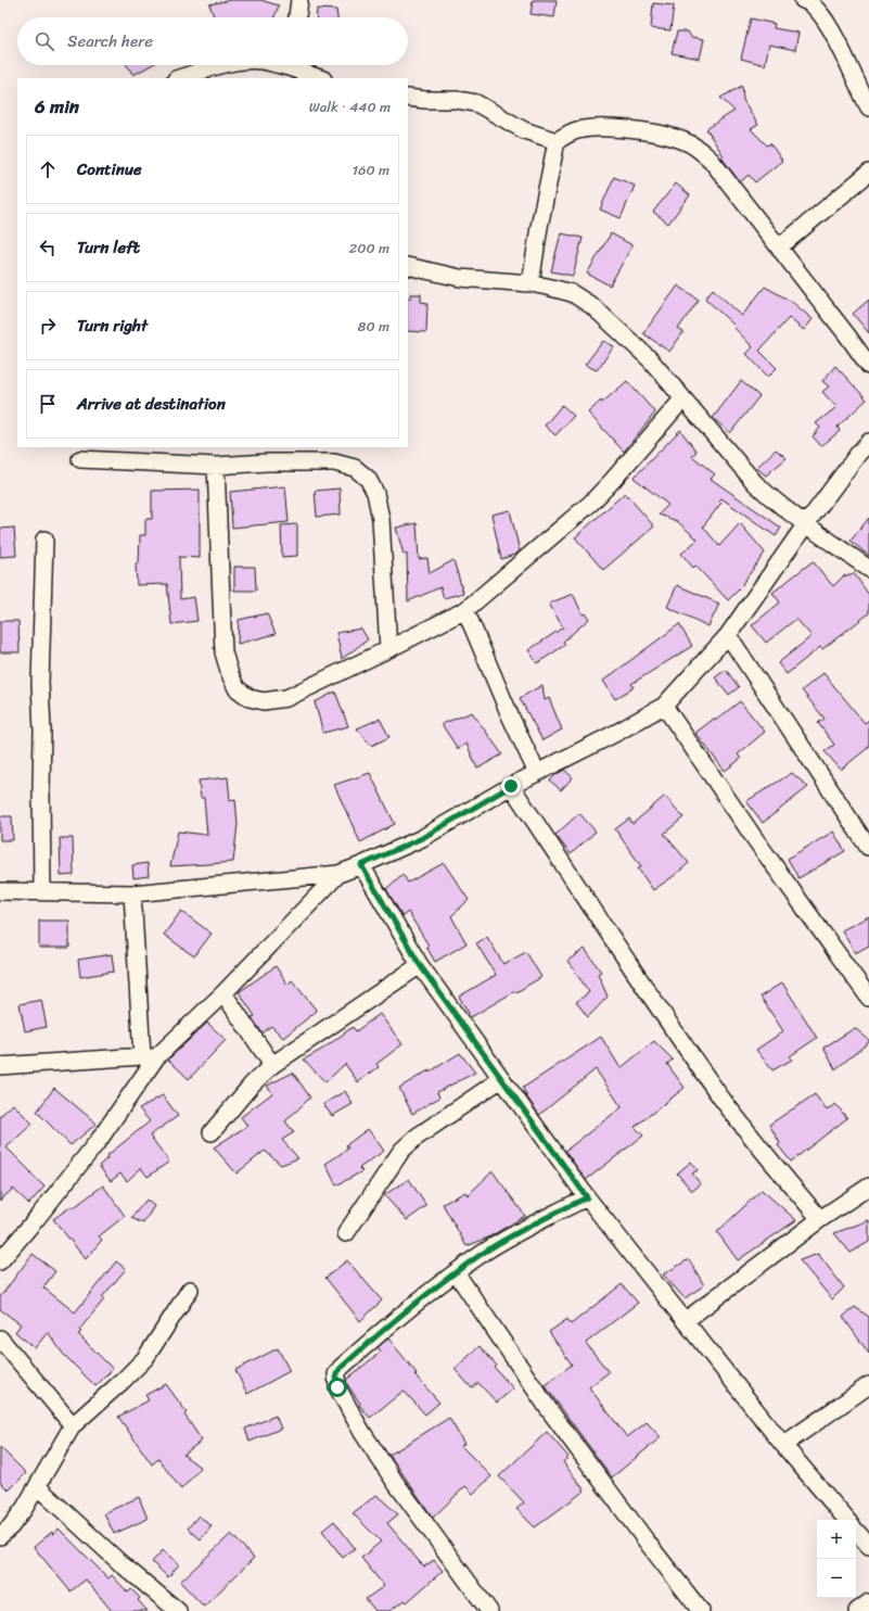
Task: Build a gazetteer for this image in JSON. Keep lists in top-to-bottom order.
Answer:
{
  "page": {
    "search": "Search here",
    "heading": ["6 min", "Walk · 440 m"],
    "list": [
      ["Continue", "160 m"],
      ["Turn left", "200 m"],
      ["Turn right", "80 m"],
      "Arrive at destination"
    ],
    "map_buttons": ["+", "−"]
  }
}
